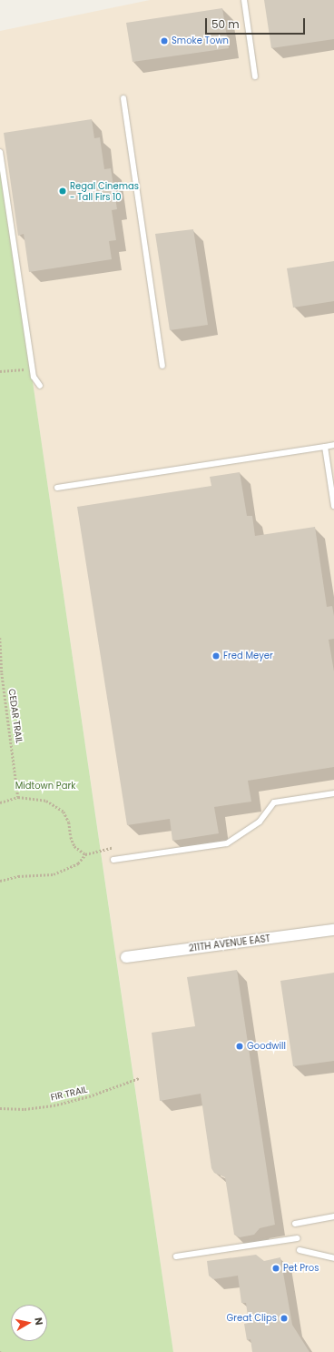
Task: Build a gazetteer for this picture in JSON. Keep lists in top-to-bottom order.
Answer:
{
  "streets": {
    "street": ["211TH AVENUE EAST"],
    "path": ["CEDAR TRAIL", "FIR TRAIL"]
  },
  "parks": ["Midtown Park"],
  "places": [
    "Smoke Town",
    "Regal Cinemas - Tall Firs 10",
    "Fred Meyer",
    "Goodwill",
    "Pet Pros",
    "Great Clips"
  ],
  "scale_bar": "50 m",
  "north": "right"
}
